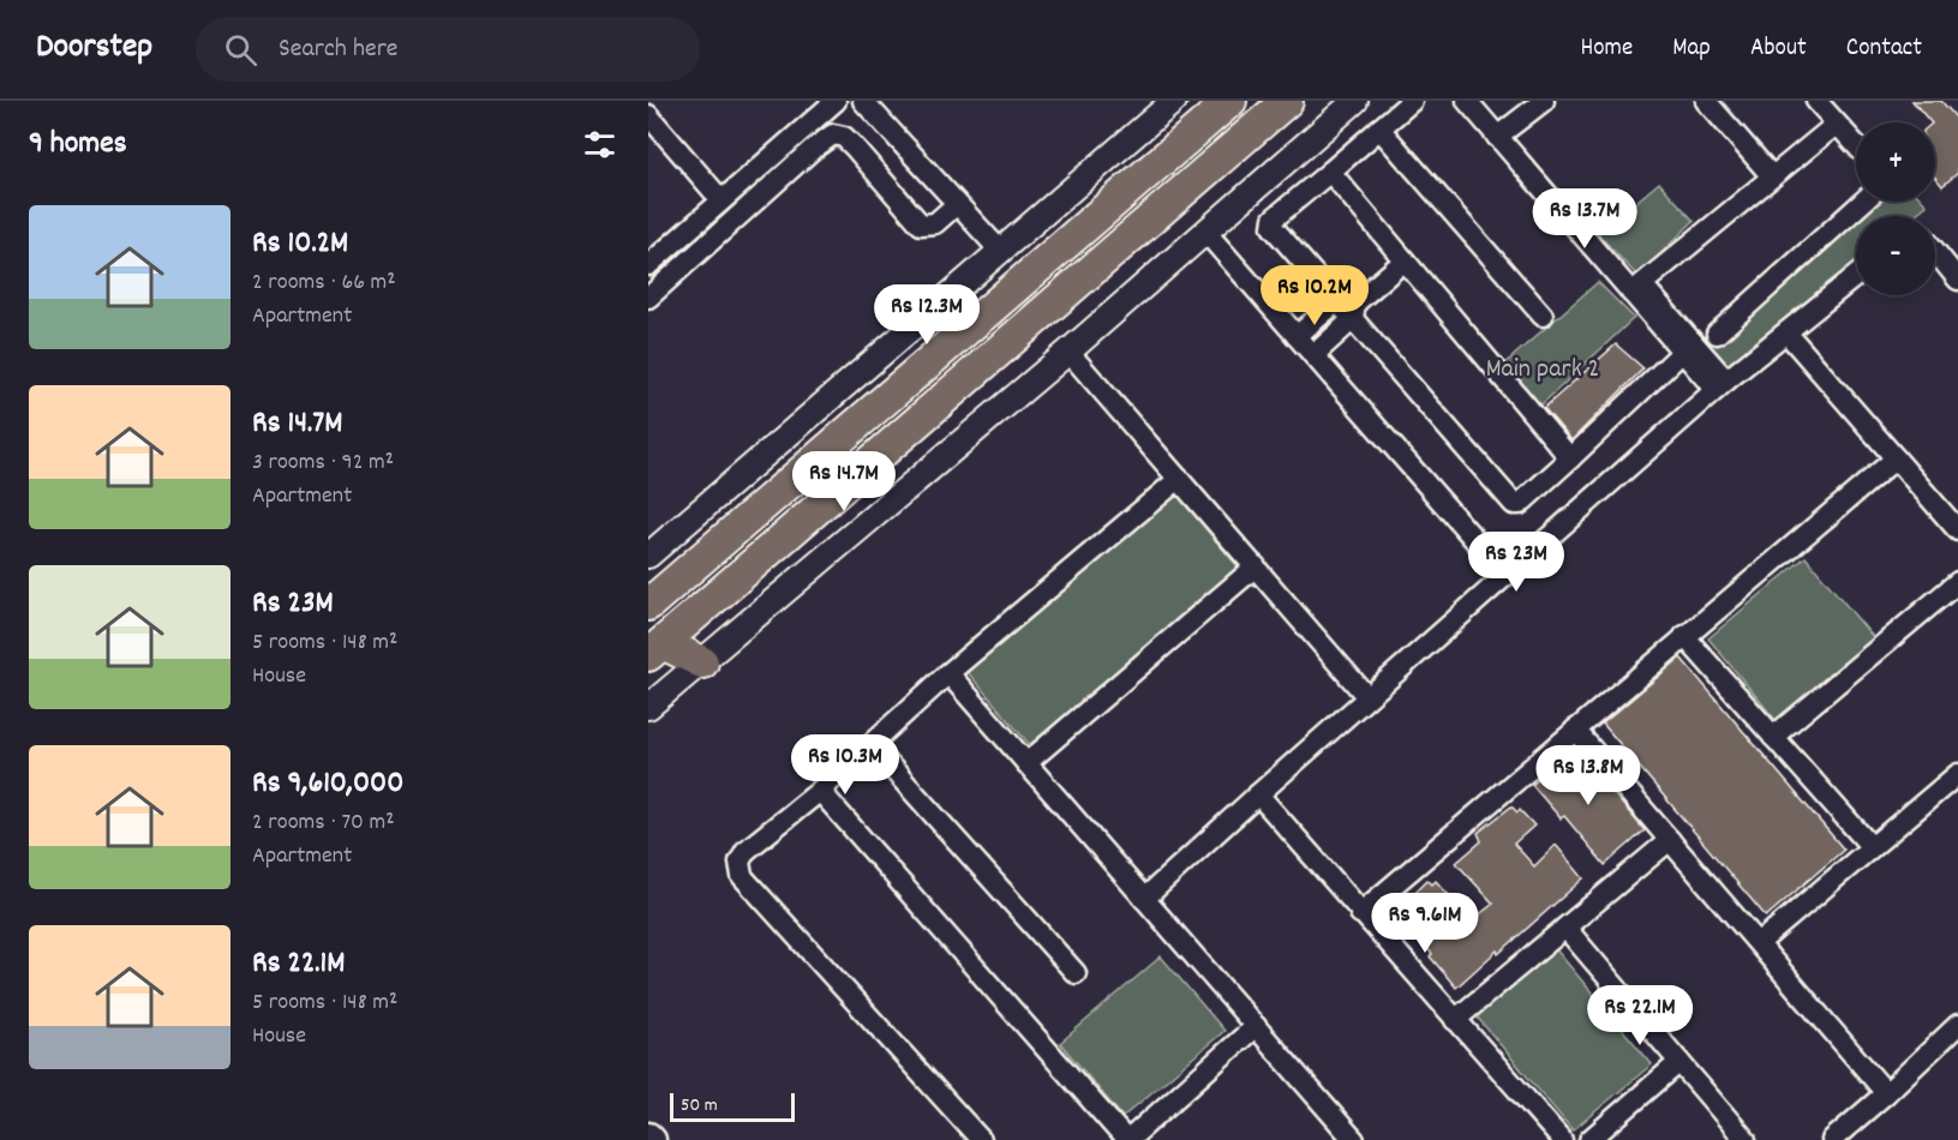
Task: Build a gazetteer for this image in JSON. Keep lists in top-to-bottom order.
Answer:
{
  "parks": ["Main park 2"],
  "scale_bar": "50 m",
  "page": {
    "header": "Doorstep",
    "search": "Search here",
    "nav": [
      "Home",
      "Map",
      "About",
      "Contact"
    ],
    "heading": "9 homes",
    "map_buttons": ["+", "−"],
    "list": [
      {
        "name": "Rs 10.2M",
        "note": "2 rooms · 66 m² · Apartment"
      },
      {
        "name": "Rs 14.7M",
        "note": "3 rooms · 92 m² · Apartment"
      },
      {
        "name": "Rs 23M",
        "note": "5 rooms · 148 m² · House"
      },
      {
        "name": "Rs 9,610,000",
        "note": "2 rooms · 70 m² · Apartment"
      },
      {
        "name": "Rs 22.1M",
        "note": "5 rooms · 148 m² · House"
      }
    ],
    "price": [
      "Rs 13.7M",
      "Rs 10.2M",
      "Rs 12.3M",
      "Rs 14.7M",
      "Rs 23M",
      "Rs 10.3M",
      "Rs 13.8M",
      "Rs 9.61M",
      "Rs 22.1M"
    ],
    "scale": "50 m"
  }
}
